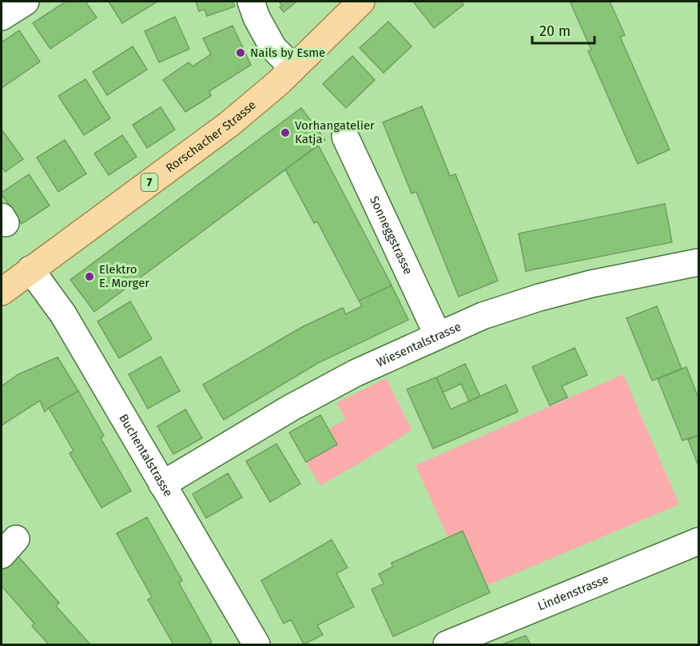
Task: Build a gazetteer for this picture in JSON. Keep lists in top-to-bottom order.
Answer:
{
  "streets": {
    "main road": ["Rorschacher Strasse", "7"],
    "street": [
      "Sonneggstrasse",
      "Wiesentalstrasse",
      "Buchentalstrasse",
      "Lindenstrasse"
    ]
  },
  "crossings": [
    ["Rorschacher Strasse", "Buchentalstrasse"],
    ["Sonneggstrasse", "Wiesentalstrasse"],
    ["Wiesentalstrasse", "Buchentalstrasse"]
  ],
  "places": ["Nails by Esme", "Vorhangatelier Katja", "Elektro E. Morger"],
  "scale_bar": "20 m"
}
